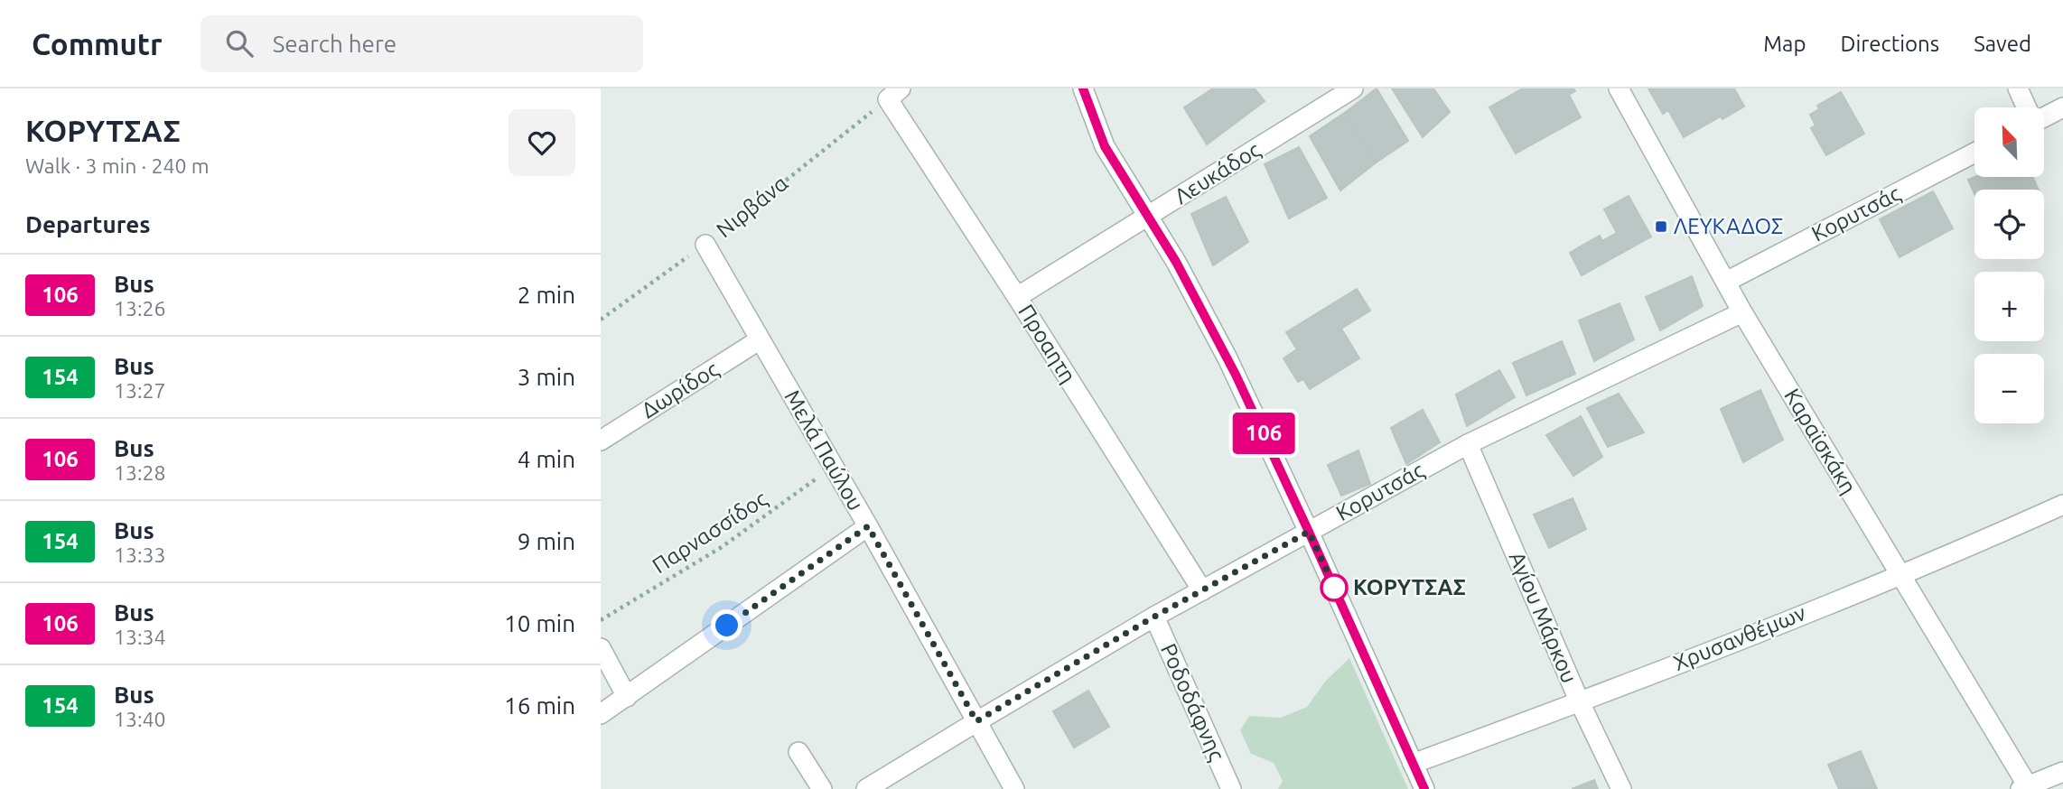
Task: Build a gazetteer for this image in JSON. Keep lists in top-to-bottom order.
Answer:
{
  "streets": {
    "street": [
      "Λευκάδος",
      "Κορυτσάς",
      "Προαητη",
      "Δωρίδος",
      "Καραϊσκάκη",
      "Μελά Παύλου",
      "Αγίου Μάρκου",
      "Χρυσανθέμων",
      "Ροδοδάφνης"
    ],
    "path": ["Νιρβάνα", "Παρνασσίδος"]
  },
  "crossings": [
    ["Λευκάδος", "Προαητη"],
    ["Νιρβάνα", "Προαητη"],
    ["Νιρβάνα", "Μελά Παύλου"],
    ["Κορυτσάς", "Προαητη"],
    ["Κορυτσάς", "Καραϊσκάκη"],
    ["Κορυτσάς", "Μελά Παύλου"],
    ["Κορυτσάς", "Αγίου Μάρκου"],
    ["Κορυτσάς", "Ροδοδάφνης"],
    ["Δωρίδος", "Μελά Παύλου"],
    ["Καραϊσκάκη", "Χρυσανθέμων"],
    ["Μελά Παύλου", "Παρνασσίδος"],
    ["Αγίου Μάρκου", "Χρυσανθέμων"]
  ],
  "places": {
    "transit": ["ΛΕΥΚΑΔΟΣ"],
    "other": ["ΚΟΡΥΤΣΑΣ"]
  },
  "lines": ["bus line 106"],
  "north": "top left",
  "page": {
    "header": "Commutr",
    "search": "Search here",
    "nav": ["Map", "Directions", "Saved"],
    "heading": [
      ["ΚΟΡΥΤΣΑΣ", "Walk · 3 min · 240 m"],
      "Departures"
    ],
    "on_map": "106",
    "map_buttons": ["+", "−"],
    "list": [
      {
        "mark": "106",
        "name": "Bus",
        "note": "13:26",
        "value": "2 min"
      },
      {
        "mark": "154",
        "name": "Bus",
        "note": "13:27",
        "value": "3 min"
      },
      {
        "mark": "106",
        "name": "Bus",
        "note": "13:28",
        "value": "4 min"
      },
      {
        "mark": "154",
        "name": "Bus",
        "note": "13:33",
        "value": "9 min"
      },
      {
        "mark": "106",
        "name": "Bus",
        "note": "13:34",
        "value": "10 min"
      },
      {
        "mark": "154",
        "name": "Bus",
        "note": "13:40",
        "value": "16 min"
      }
    ]
  }
}
